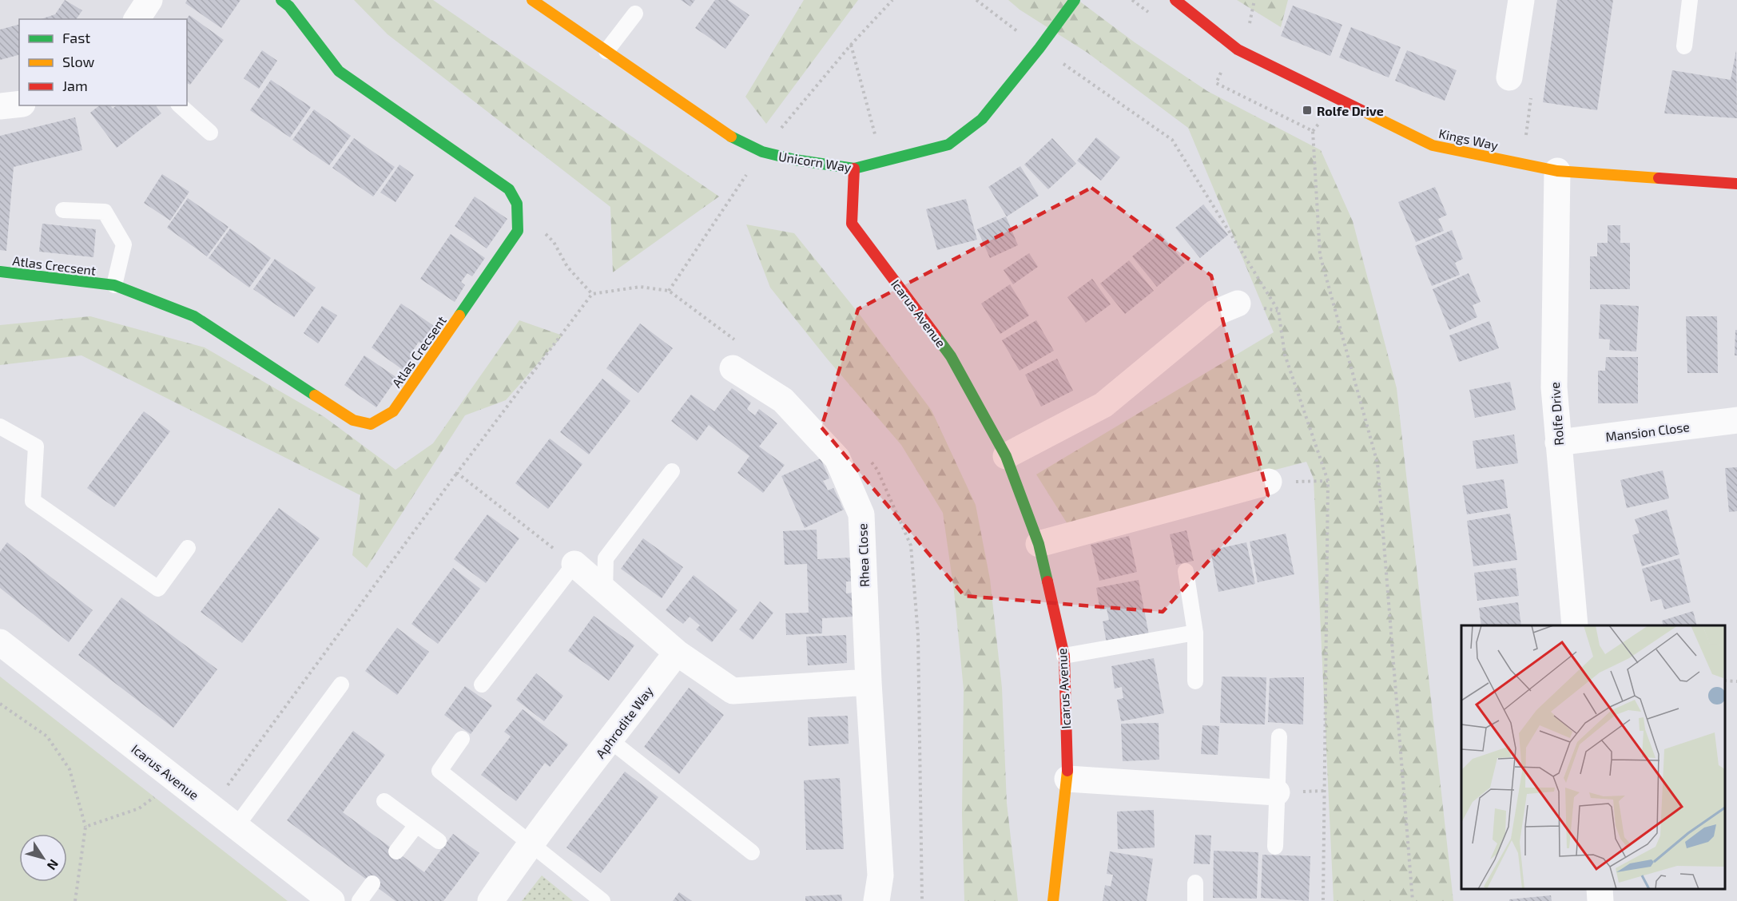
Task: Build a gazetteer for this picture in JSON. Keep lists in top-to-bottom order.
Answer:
{
  "streets": {
    "street": [
      "Kings Way",
      "Unicorn Way",
      "Atlas Crecsent",
      "Icarus Avenue",
      "Rolfe Drive",
      "Mansion Close",
      "Rhea Close",
      "Aphrodite Way"
    ]
  },
  "crossings": [
    ["Kings Way", "Rolfe Drive"],
    ["Unicorn Way", "Icarus Avenue"],
    ["Rolfe Drive", "Mansion Close"]
  ],
  "places": {
    "transit": ["Rolfe Drive"]
  },
  "legend": ["Fast", "Slow", "Jam"],
  "north": "bottom right"
}
